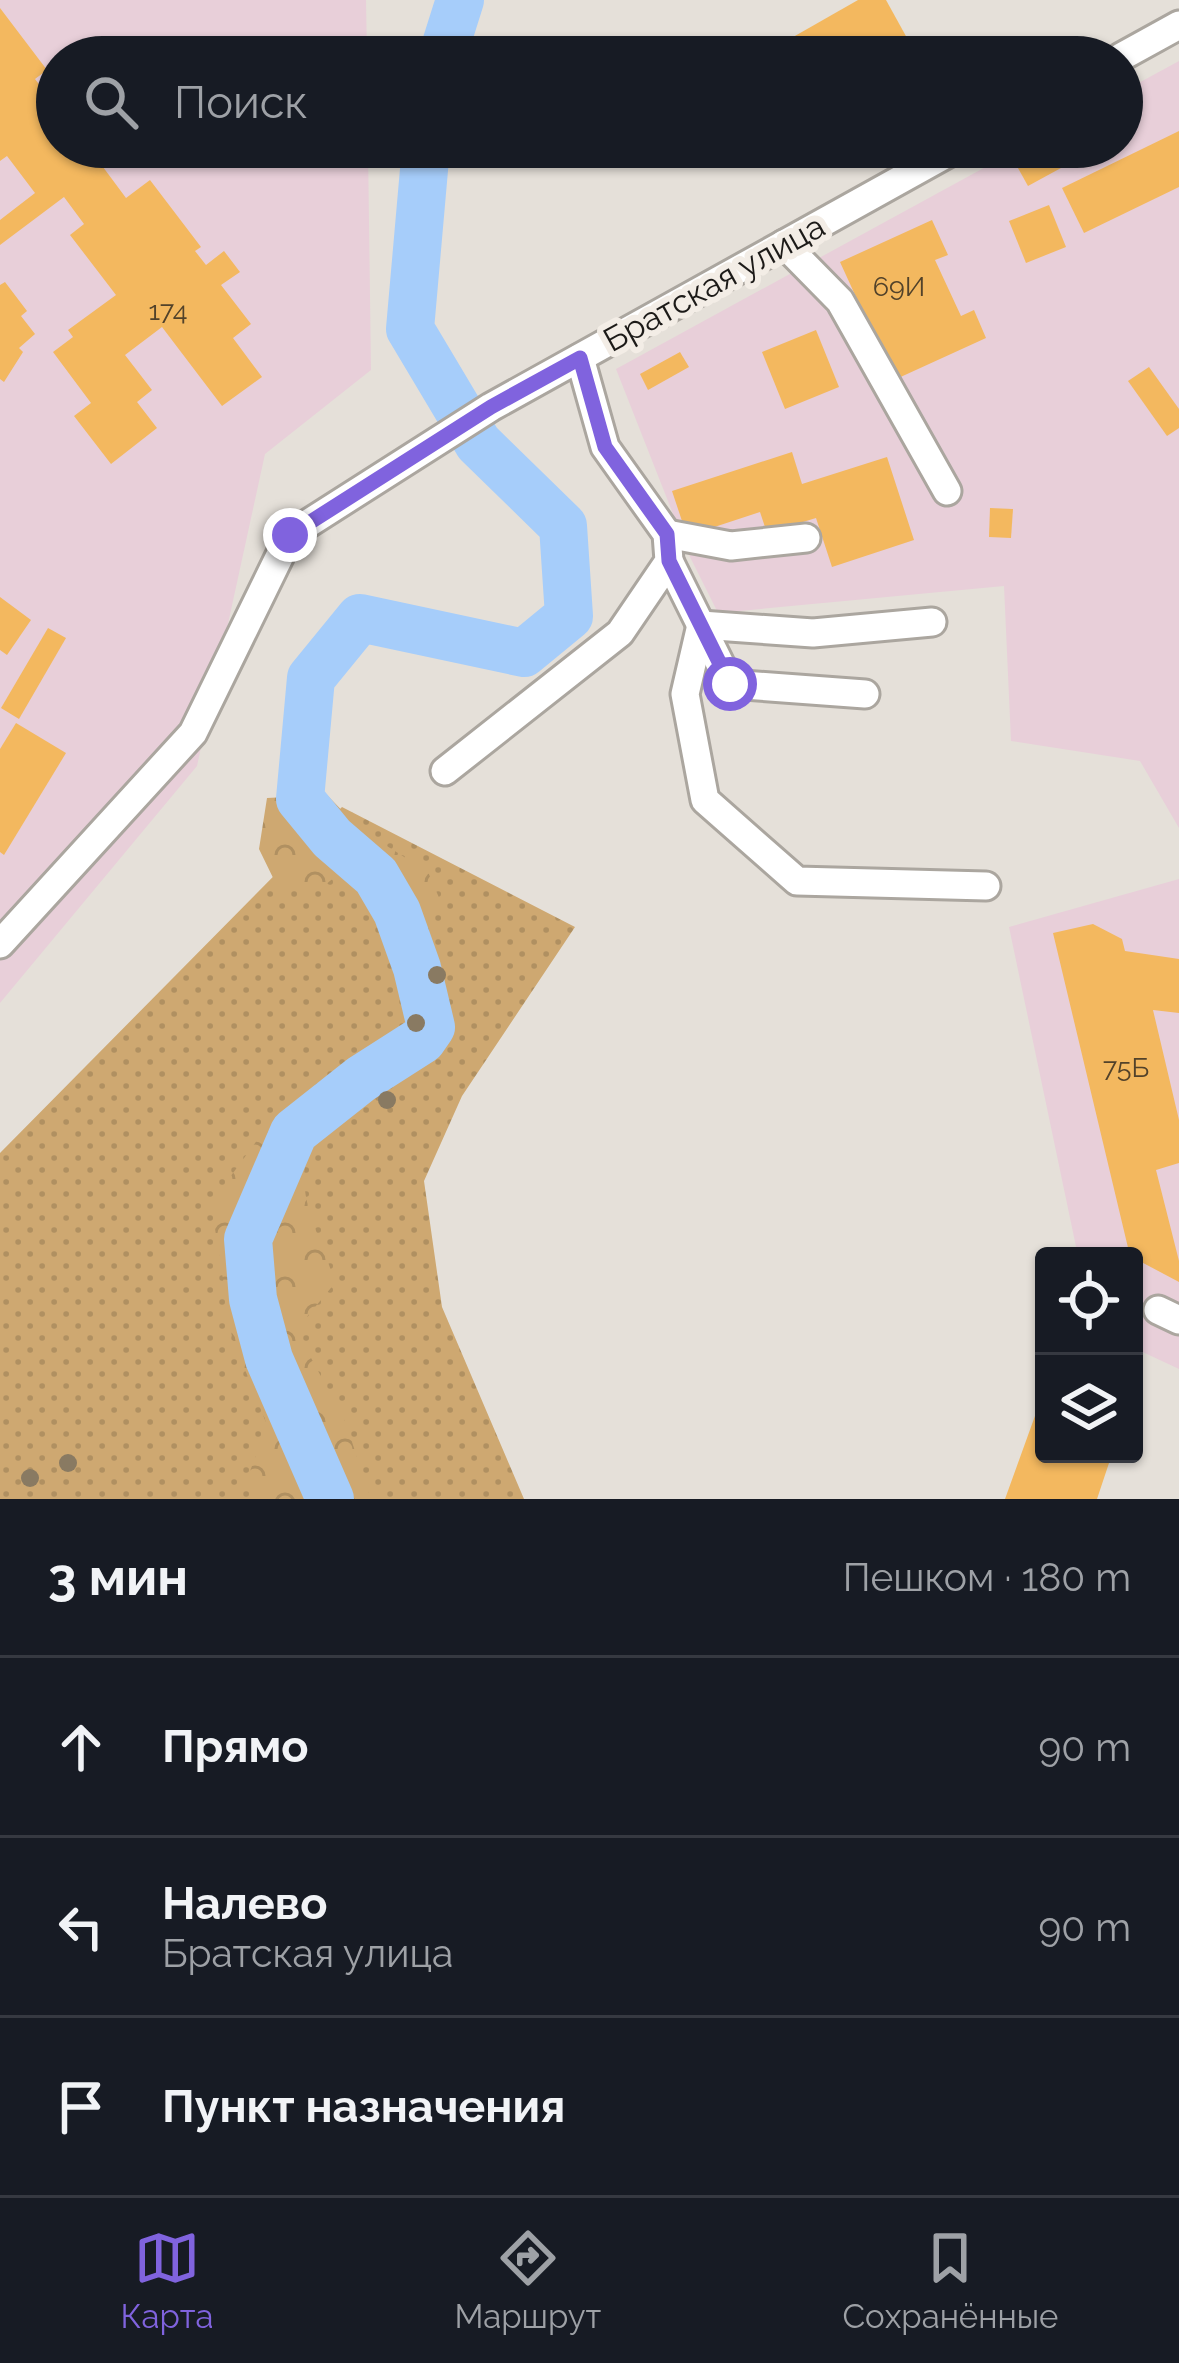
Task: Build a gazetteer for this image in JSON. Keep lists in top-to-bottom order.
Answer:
{
  "streets": {
    "street": ["Братская улица"]
  },
  "house_numbers": ["69И", "174", "75Б"],
  "page": {
    "search": "Поиск",
    "heading": ["3 мин", "Пешком · 180 m"],
    "list": [
      ["Прямо", "90 m"],
      ["Налево", "Братская улица", "90 m"],
      "Пункт назначения"
    ],
    "nav": ["Карта", "Маршрут", "Сохранённые"]
  }
}
